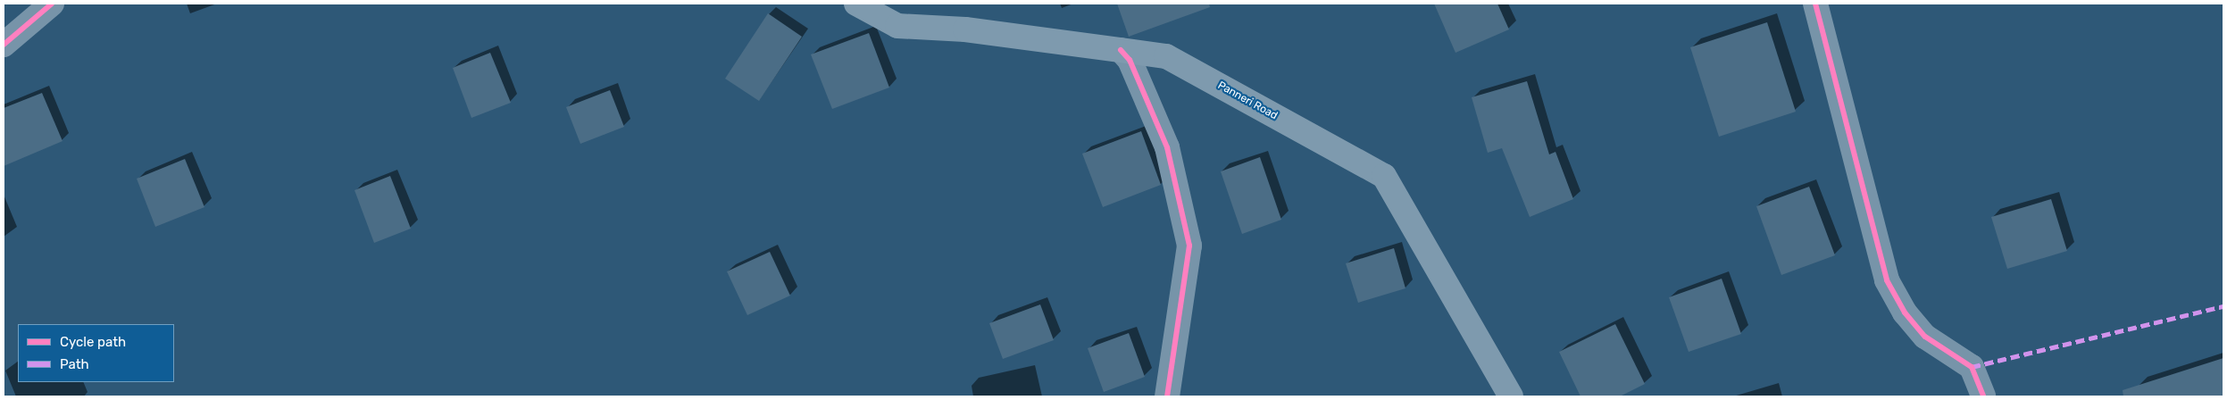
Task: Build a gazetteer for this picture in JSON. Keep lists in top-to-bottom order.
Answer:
{
  "streets": {
    "main road": ["Panneri Road"]
  },
  "legend": ["Cycle path", "Path"]
}
